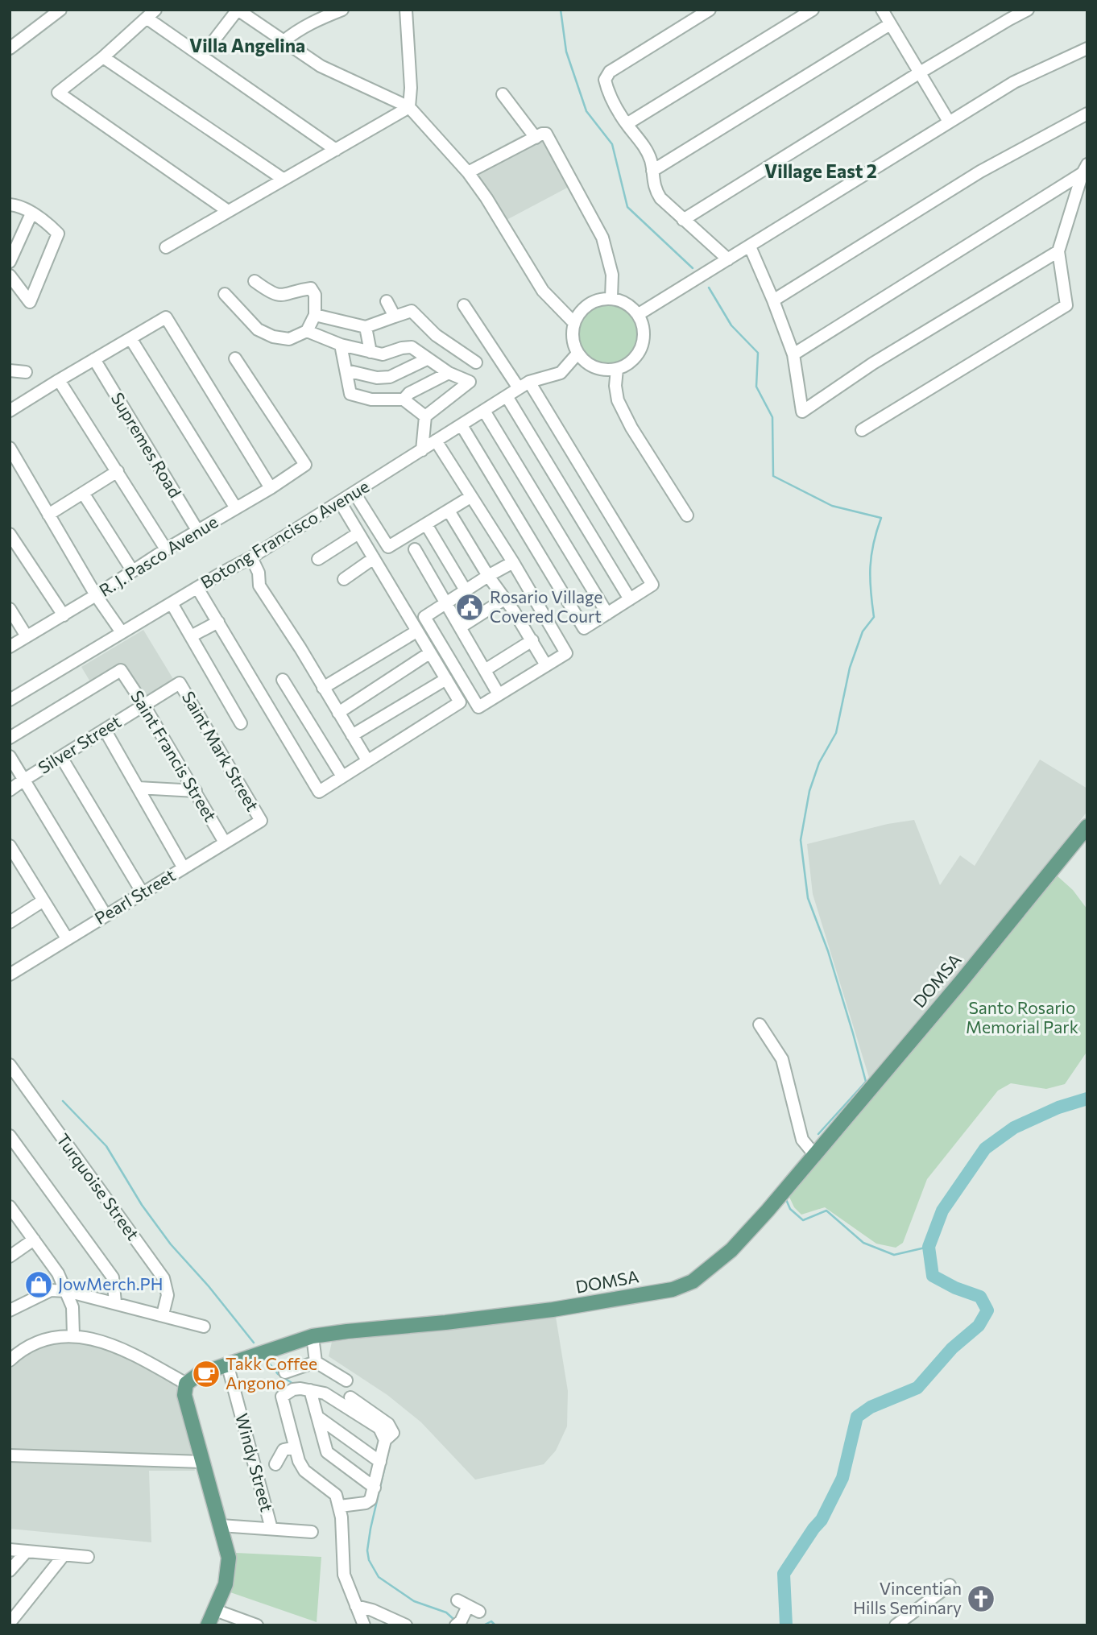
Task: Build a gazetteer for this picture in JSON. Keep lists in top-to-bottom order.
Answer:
{
  "streets": {
    "main road": ["DOMSA"],
    "street": [
      "Supremes Road",
      "Botong Francisco Avenue",
      "R. J. Pasco Avenue",
      "Silver Street",
      "Saint Mark Street",
      "Saint Francis Street",
      "Pearl Street",
      "Turquoise Street",
      "Windy Street"
    ]
  },
  "crossings": [
    ["Supremes Road", "R. J. Pasco Avenue"],
    ["Silver Street", "Saint Mark Street"],
    ["Silver Street", "Saint Francis Street"],
    ["Saint Mark Street", "Pearl Street"],
    ["Saint Francis Street", "Pearl Street"],
    ["DOMSA", "Windy Street"]
  ],
  "districts": ["Villa Angelina", "Village East 2"],
  "parks": ["Santo Rosario Memorial Park"],
  "places": {
    "public building": ["Rosario Village Covered Court"],
    "shop": ["JowMerch.PH"],
    "cafe": ["Takk Coffee Angono"],
    "church": ["Vincentian Hills Seminary"]
  }
}
